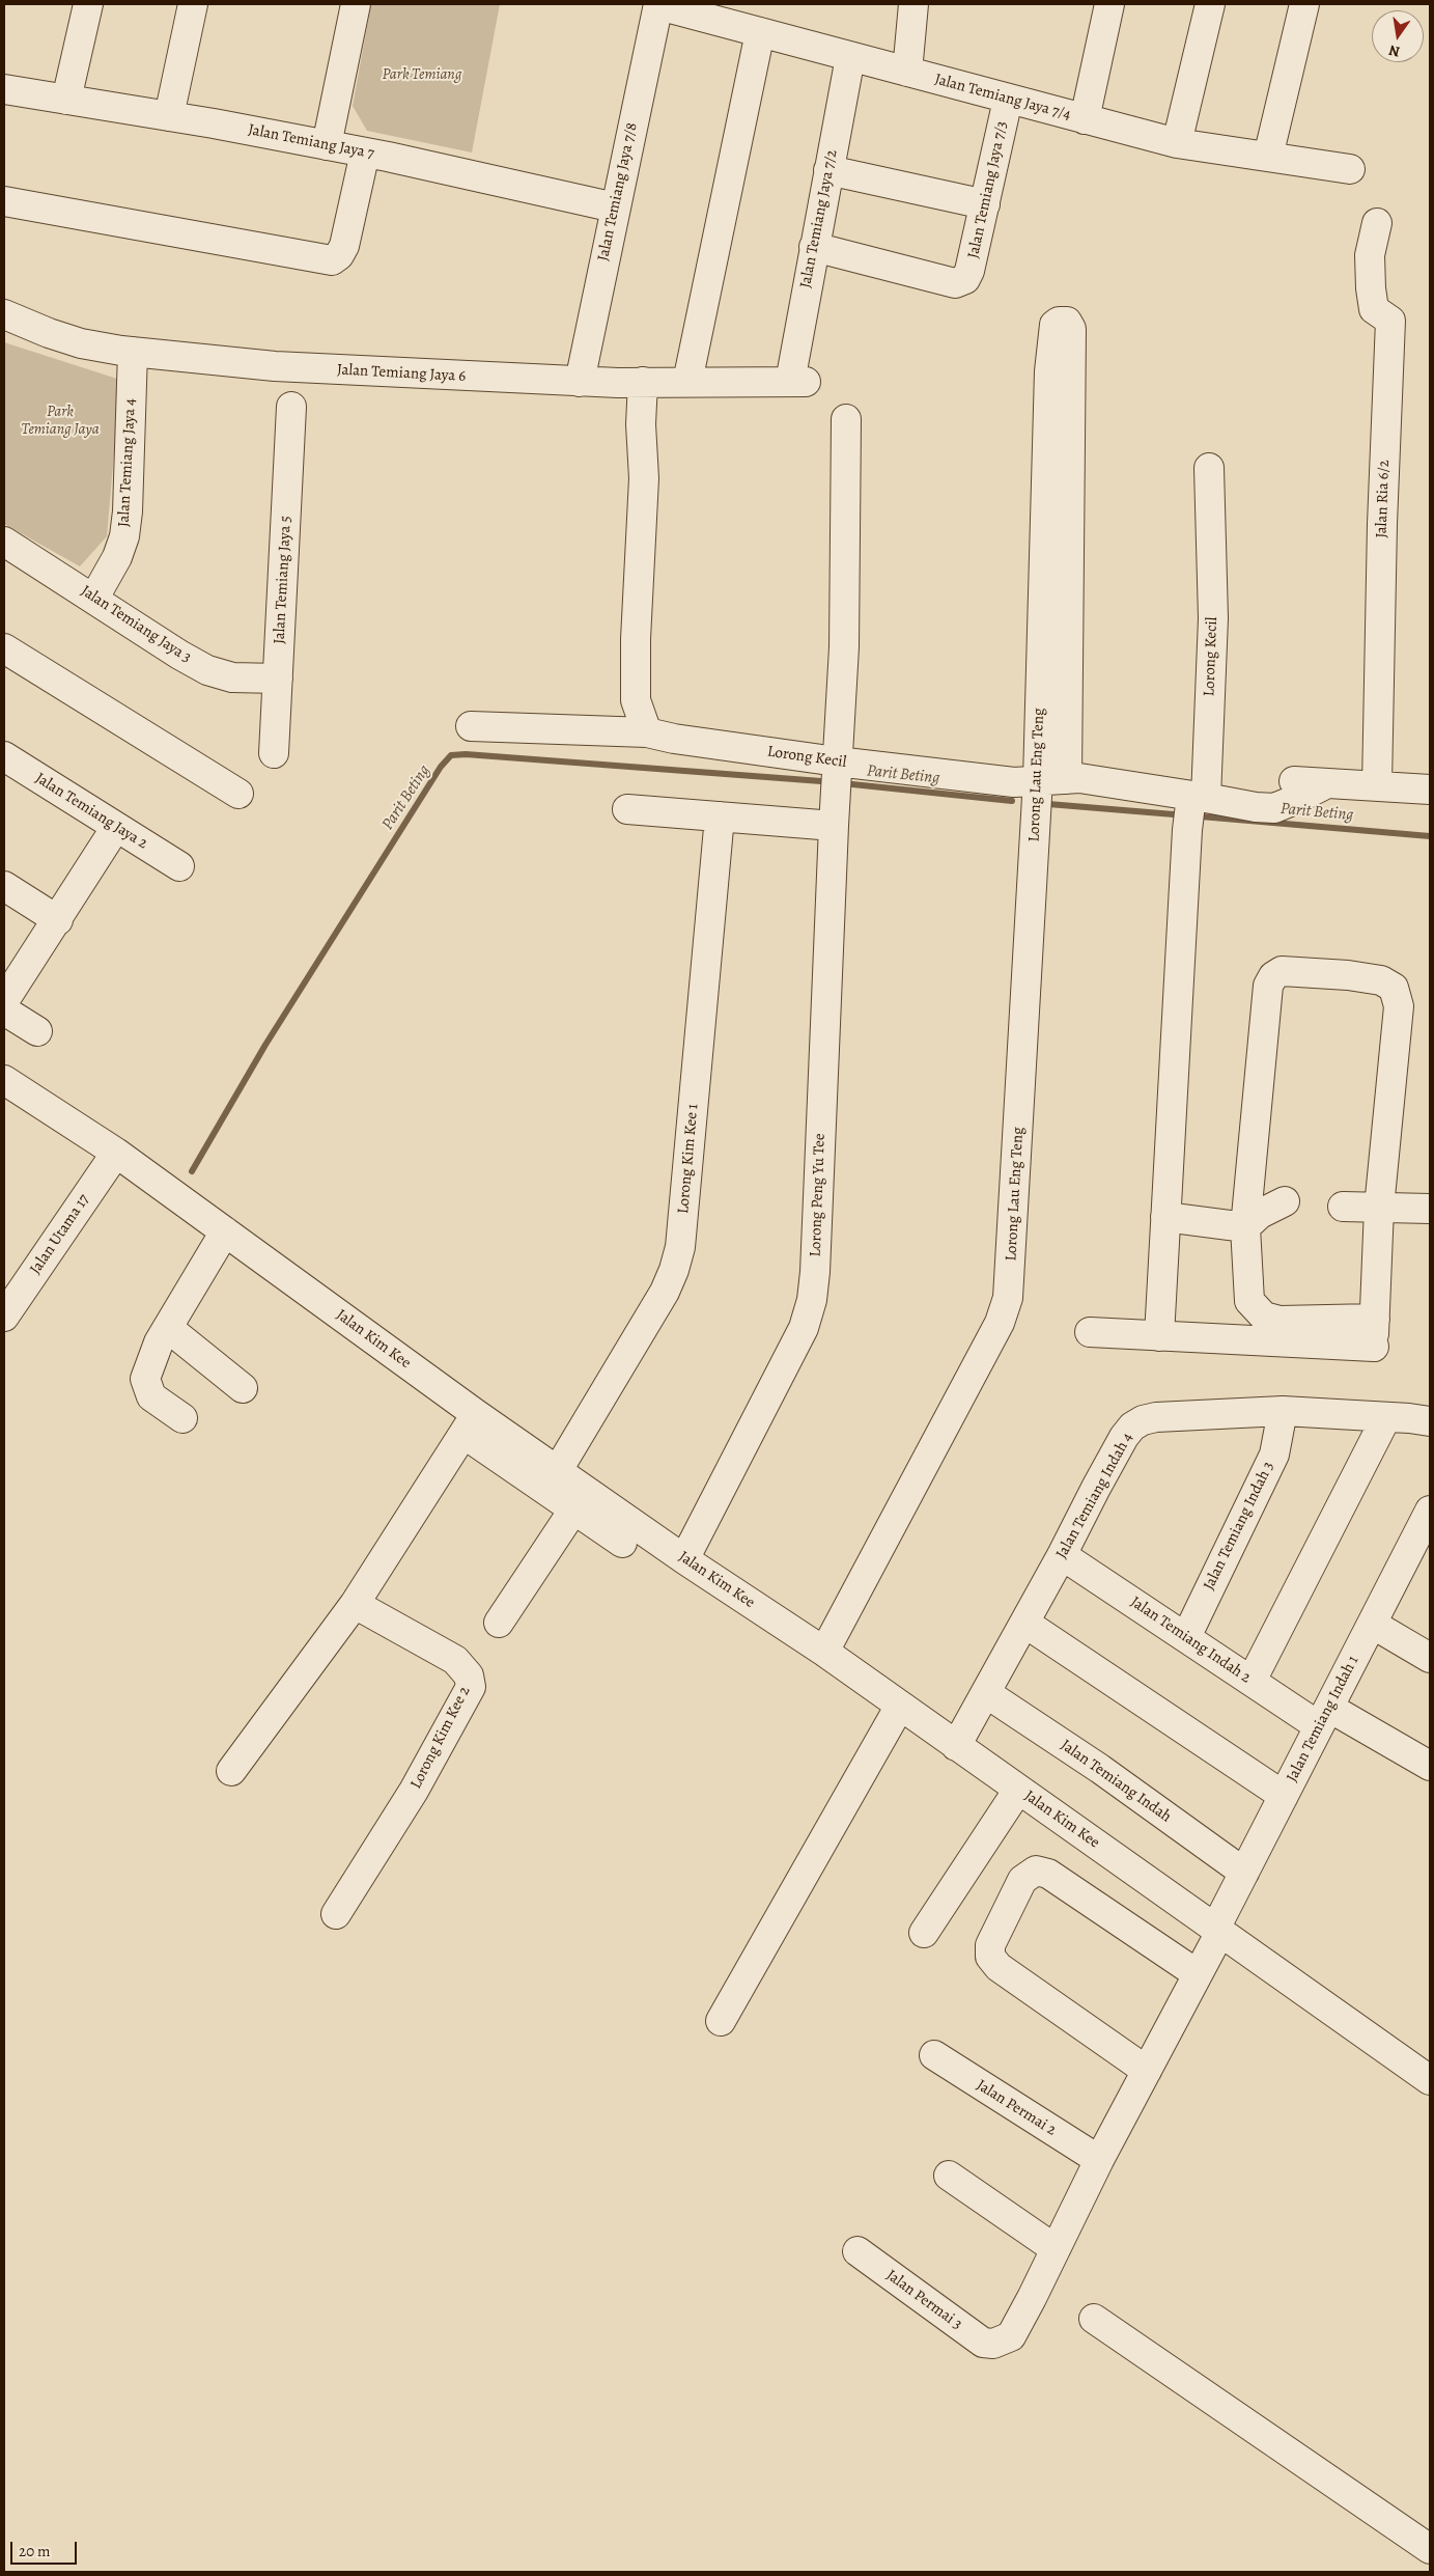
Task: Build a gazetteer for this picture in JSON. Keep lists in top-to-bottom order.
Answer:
{
  "streets": {
    "street": [
      "Jalan Temiang Jaya 7/4",
      "Jalan Temiang Jaya 7",
      "Jalan Temiang Jaya 7/3",
      "Jalan Temiang Jaya 7/8",
      "Jalan Temiang Jaya 7/2",
      "Jalan Temiang Jaya 6",
      "Jalan Temiang Jaya 4",
      "Jalan Ria 6/2",
      "Jalan Temiang Jaya 5",
      "Jalan Temiang Jaya 3",
      "Lorong Kecil",
      "Lorong Lau Eng Teng",
      "Jalan Temiang Jaya 2",
      "Lorong Kim Kee 1",
      "Lorong Peng Yu Tee",
      "Jalan Utama 17",
      "Jalan Kim Kee",
      "Jalan Temiang Indah 4",
      "Jalan Temiang Indah 3",
      "Jalan Temiang Indah 2",
      "Jalan Temiang Indah 1",
      "Lorong Kim Kee 2",
      "Jalan Temiang Indah",
      "Jalan Permai 2",
      "Jalan Permai 3"
    ]
  },
  "crossings": [
    ["Jalan Temiang Jaya 7/4", "Jalan Temiang Jaya 7/3"],
    ["Jalan Temiang Jaya 7/4", "Jalan Temiang Jaya 7/8"],
    ["Jalan Temiang Jaya 7/4", "Jalan Temiang Jaya 7/2"],
    ["Jalan Temiang Jaya 7", "Jalan Temiang Jaya 7/8"],
    ["Jalan Temiang Jaya 7/3", "Jalan Temiang Jaya 7/2"],
    ["Jalan Temiang Jaya 7/8", "Jalan Temiang Jaya 6"],
    ["Jalan Temiang Jaya 7/2", "Jalan Temiang Jaya 6"],
    ["Jalan Temiang Jaya 6", "Jalan Temiang Jaya 4"],
    ["Jalan Temiang Jaya 4", "Jalan Temiang Jaya 3"],
    ["Jalan Temiang Jaya 5", "Jalan Temiang Jaya 3"],
    ["Lorong Kecil", "Lorong Lau Eng Teng"],
    ["Lorong Kecil", "Lorong Peng Yu Tee"],
    ["Lorong Lau Eng Teng", "Jalan Kim Kee"],
    ["Lorong Kim Kee 1", "Jalan Kim Kee"],
    ["Lorong Peng Yu Tee", "Jalan Kim Kee"],
    ["Jalan Utama 17", "Jalan Kim Kee"],
    ["Jalan Kim Kee", "Jalan Temiang Indah 4"],
    ["Jalan Kim Kee", "Jalan Temiang Indah 1"],
    ["Jalan Temiang Indah 4", "Jalan Temiang Indah 3"],
    ["Jalan Temiang Indah 4", "Jalan Temiang Indah 2"],
    ["Jalan Temiang Indah 4", "Jalan Temiang Indah"],
    ["Jalan Temiang Indah 3", "Jalan Temiang Indah 2"],
    ["Jalan Temiang Indah 2", "Jalan Temiang Indah 1"],
    ["Jalan Temiang Indah 1", "Jalan Temiang Indah"],
    ["Jalan Temiang Indah 1", "Jalan Permai 2"],
    ["Jalan Temiang Indah 1", "Jalan Permai 3"]
  ],
  "water": ["Parit Beting"],
  "parks": ["Park Temiang", "Park Temiang Jaya"],
  "scale_bar": "20 m",
  "north": "bottom"
}
